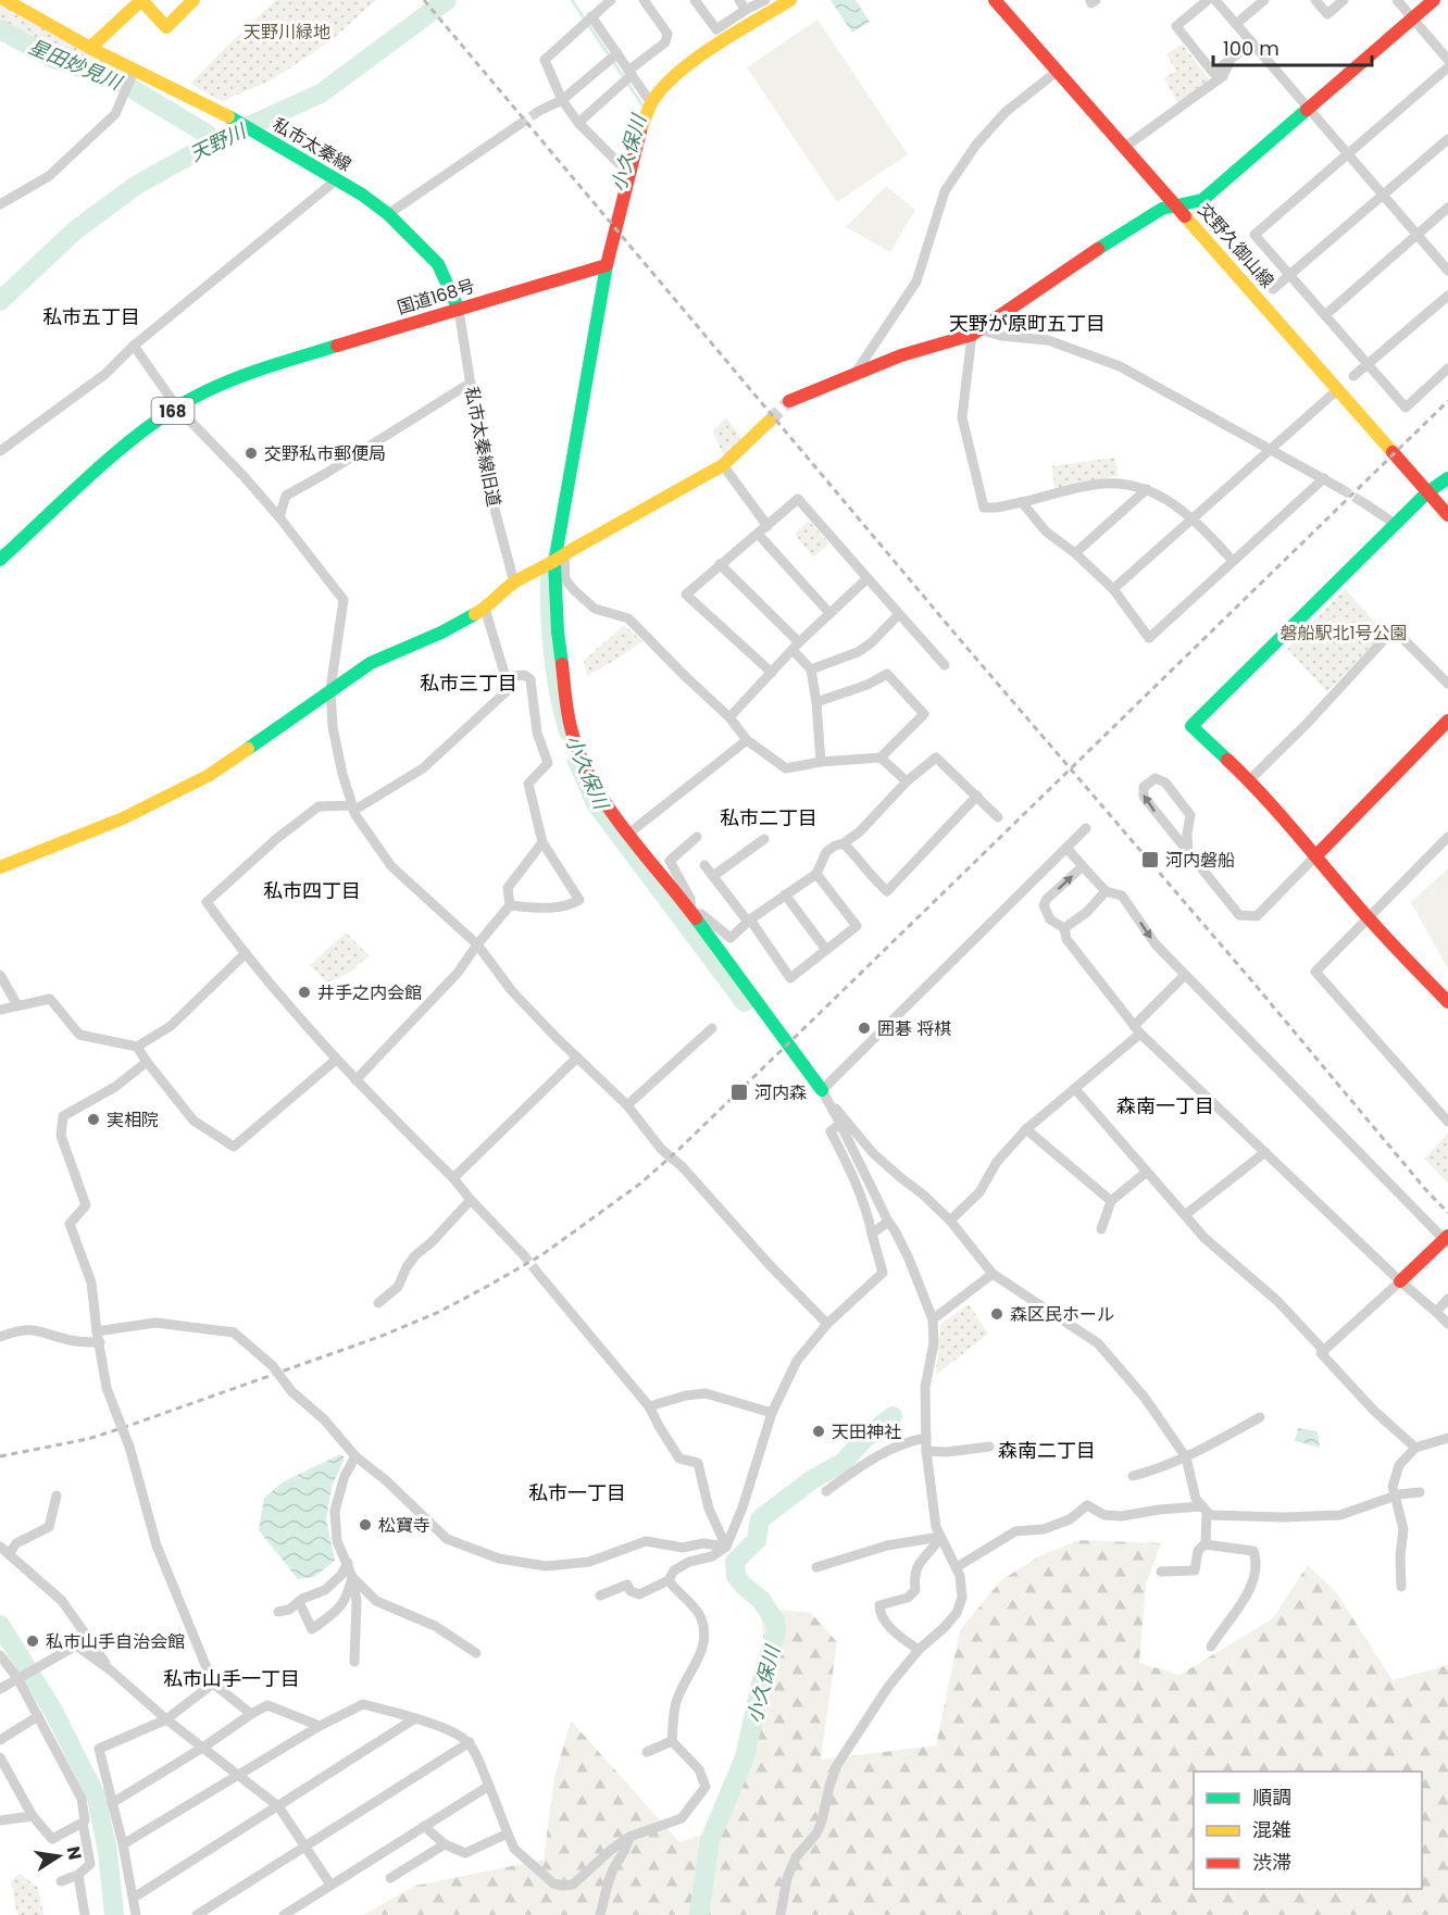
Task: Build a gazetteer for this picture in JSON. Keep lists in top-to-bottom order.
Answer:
{
  "streets": {
    "main road": [
      "私市太秦線",
      "交野久御山線",
      "国道168号",
      "168"
    ],
    "street": ["私市太秦線旧道"]
  },
  "crossings": [
    ["私市太秦線", "国道168号"],
    ["私市太秦線", "私市太秦線旧道"],
    ["国道168号", "私市太秦線旧道"]
  ],
  "districts": [
    "私市五丁目",
    "天野が原町五丁目",
    "私市三丁目",
    "私市二丁目",
    "私市四丁目",
    "森南一丁目",
    "森南二丁目",
    "私市一丁目",
    "私市山手一丁目"
  ],
  "water": ["星田妙見川", "天野川", "小久保川"],
  "parks": ["天野川緑地", "磐船駅北1号公園"],
  "places": {
    "other": [
      "交野私市郵便局",
      "井手之内会館",
      "囲碁 将棋",
      "実相院",
      "森区民ホール",
      "天田神社",
      "松寶寺",
      "私市山手自治会館"
    ],
    "transit": ["河内磐船", "河内森"]
  },
  "legend": ["順調", "混雑", "渋滞"],
  "scale_bar": "100 m",
  "north": "right"
}
